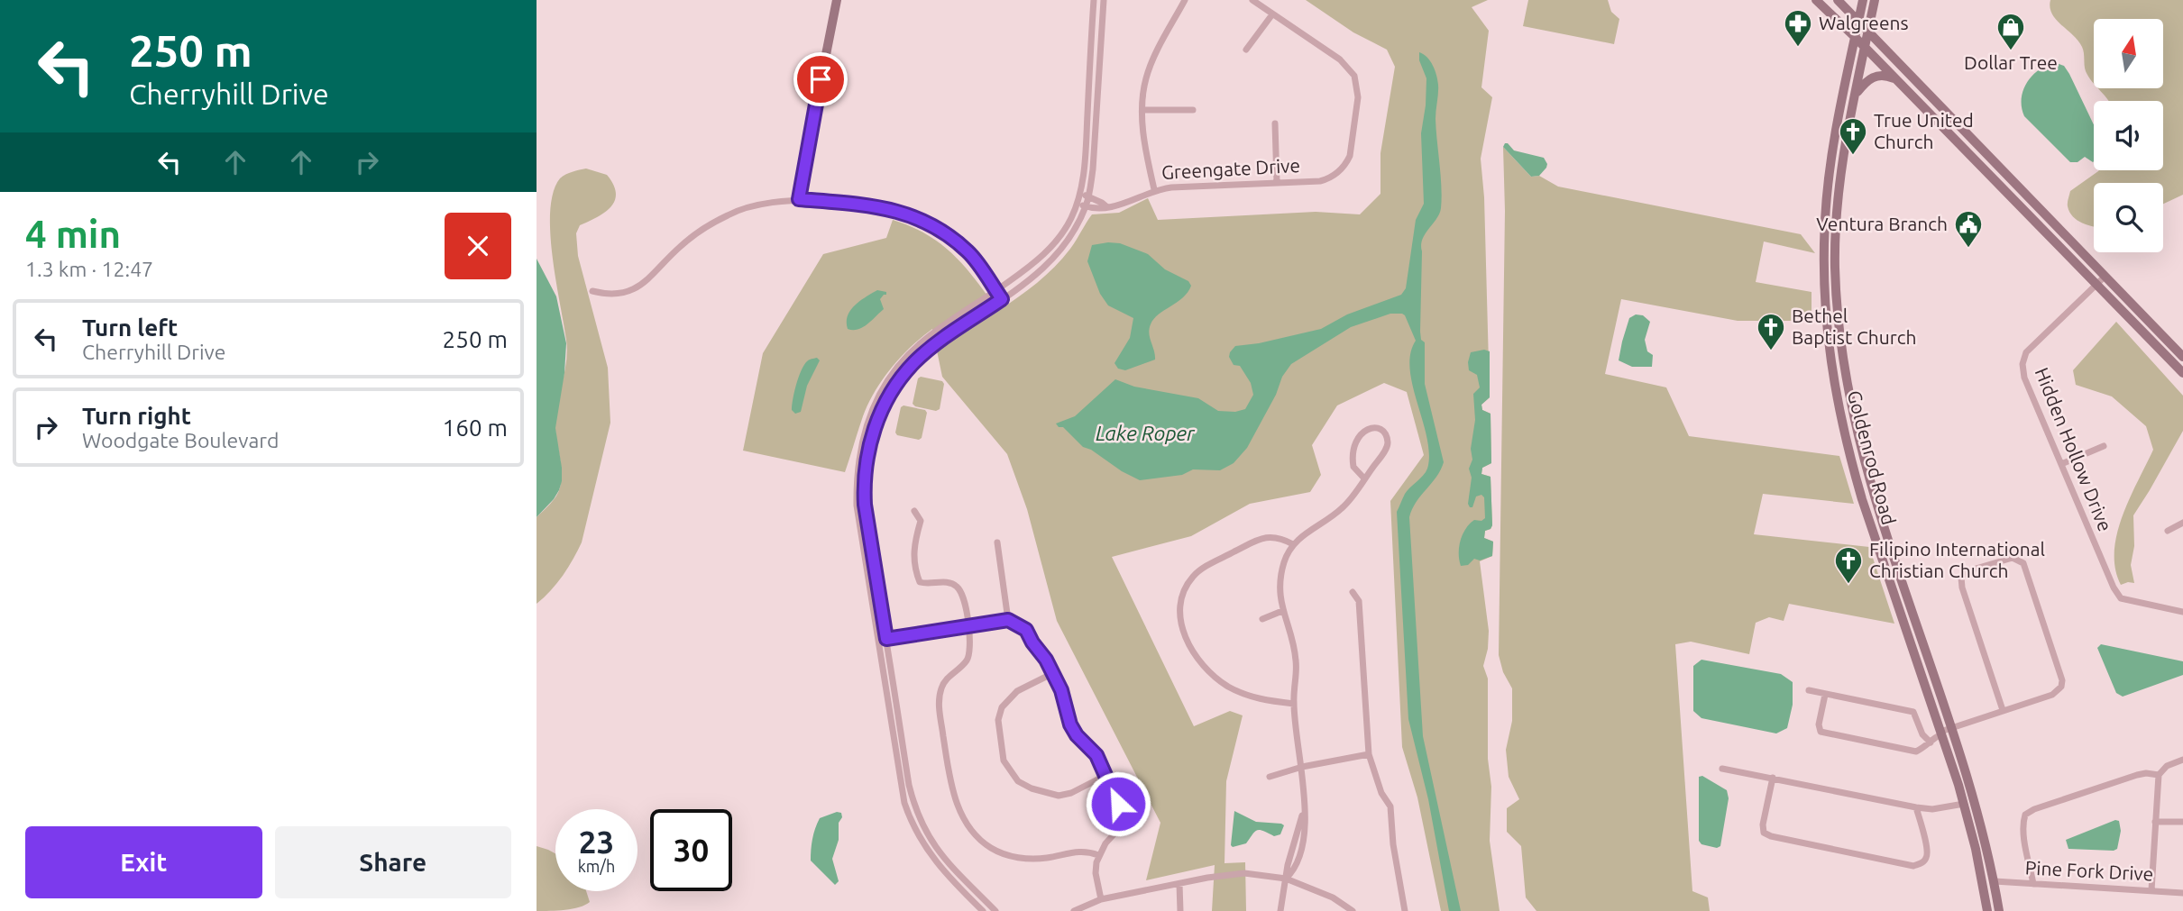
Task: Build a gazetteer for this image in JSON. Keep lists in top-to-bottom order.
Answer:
{
  "streets": {
    "main road": ["Goldenrod Road"],
    "street": ["Greengate Drive", "Hidden Hollow Drive", "Pine Fork Drive"]
  },
  "crossings": [
    ["Goldenrod Road", "Pine Fork Drive"]
  ],
  "water": ["Lake Roper"],
  "places": {
    "pharmacy": ["Walgreens"],
    "shop": ["Dollar Tree"],
    "church": ["True United Church", "Bethel Baptist Church", "Filipino International Christian Church"],
    "public building": ["Ventura Branch"]
  },
  "north": "top",
  "page": {
    "turn": ["250 m", "Cherryhill Drive"],
    "heading": ["4 min", "1.3 km · 12:47"],
    "list": [
      {
        "name": "Turn left",
        "note": "Cherryhill Drive",
        "value": "250 m"
      },
      {
        "name": "Turn right",
        "note": "Woodgate Boulevard",
        "value": "160 m"
      }
    ],
    "speed": "23 km/h",
    "limit": "30",
    "buttons": ["Exit", "Share"]
  }
}
